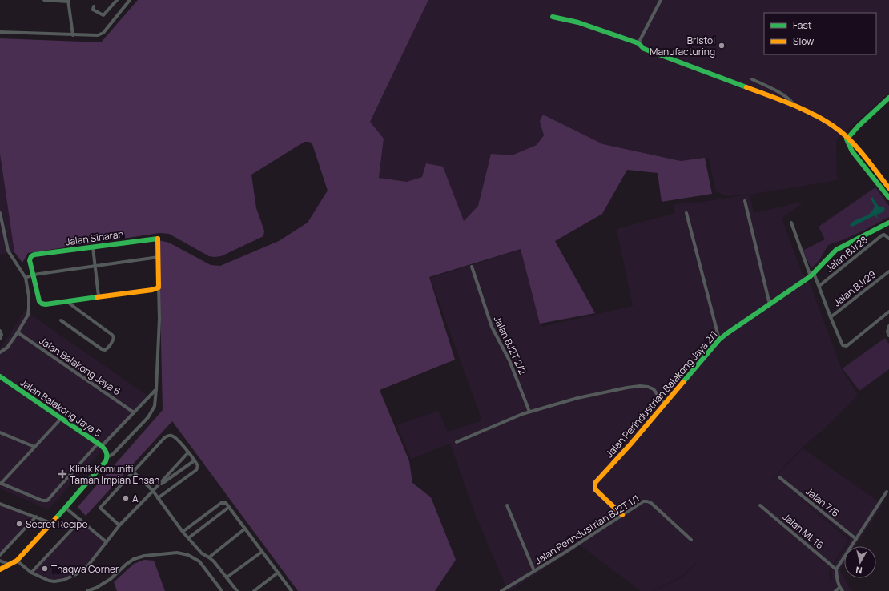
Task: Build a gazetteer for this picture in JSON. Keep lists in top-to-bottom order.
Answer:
{
  "streets": {
    "street": [
      "Jalan Sinaran",
      "Jalan BJ/28",
      "Jalan BJ/29",
      "Jalan BJ2T 2/2",
      "Jalan Balakong Jaya 6",
      "Jalan Perindustrian Balakong Jaya 2/1",
      "Jalan Balakong Jaya 5",
      "Jalan 7/6",
      "Jalan Perindustrian BJ2T 1/1",
      "Jalan ML 16"
    ]
  },
  "crossings": [
    ["Jalan Perindustrian Balakong Jaya 2/1", "Jalan Perindustrian BJ2T 1/1"]
  ],
  "places": {
    "other": [
      "Bristol Manufacturing",
      "A",
      "Secret Recipe",
      "Thaqwa Corner"
    ],
    "health": ["Klinik Komuniti Taman Impian Ehsan"]
  },
  "legend": ["Fast", "Slow"],
  "north": "bottom"
}
